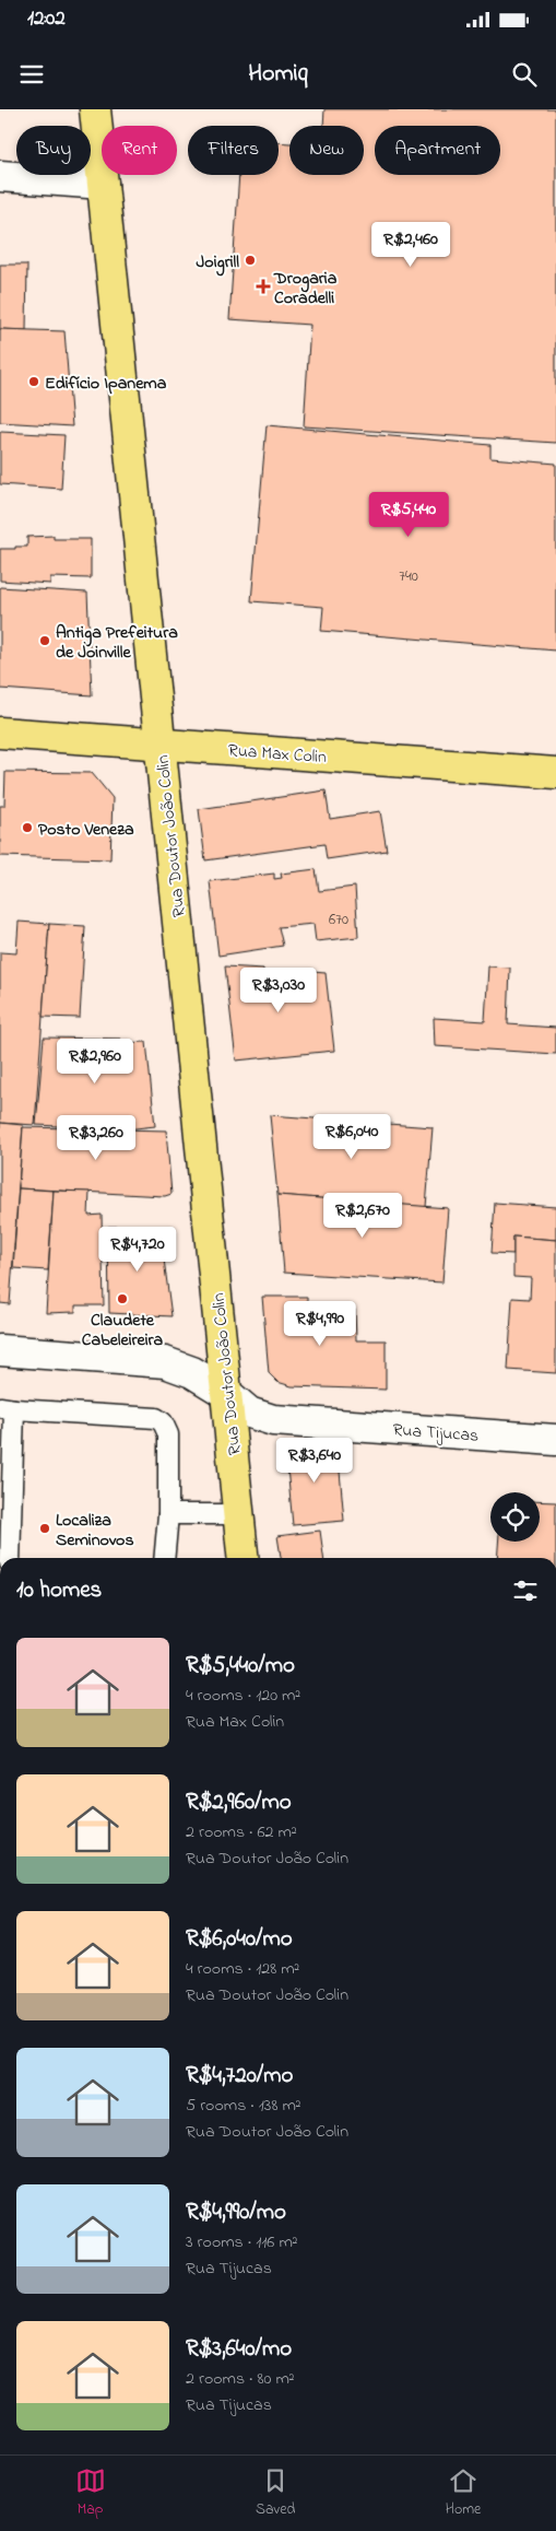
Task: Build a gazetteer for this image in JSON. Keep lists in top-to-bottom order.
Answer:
{
  "streets": {
    "main road": ["Rua Max Colin", "Rua Doutor João Colin", "Rua Tijucas"]
  },
  "crossings": [
    ["Rua Max Colin", "Rua Doutor João Colin"],
    ["Rua Doutor João Colin", "Rua Tijucas"]
  ],
  "places": {
    "other": [
      "Joigrill",
      "Edifício Ipanema",
      "Antiga Prefeitura de Joinville",
      "Posto Veneza",
      "Claudete Cabeleireira",
      "Localiza Seminovos"
    ],
    "health": ["Drogaria Coradelli"]
  },
  "house_numbers": ["740", "670"],
  "page": {
    "status": "12:02",
    "header": "Homiq",
    "chip": [
      "Buy",
      "Rent",
      "Filters",
      "New",
      "Apartment"
    ],
    "price": [
      "R$2,460",
      "R$5,440",
      "R$3,030",
      "R$2,960",
      "R$6,040",
      "R$3,260",
      "R$2,670",
      "R$4,720",
      "R$4,990",
      "R$3,640"
    ],
    "heading": "10 homes",
    "list": [
      {
        "name": "R$5,440/mo",
        "note": "4 rooms · 120 m² · Rua Max Colin"
      },
      {
        "name": "R$2,960/mo",
        "note": "2 rooms · 62 m² · Rua Doutor João Colin"
      },
      {
        "name": "R$6,040/mo",
        "note": "4 rooms · 128 m² · Rua Doutor João Colin"
      },
      {
        "name": "R$4,720/mo",
        "note": "5 rooms · 138 m² · Rua Doutor João Colin"
      },
      {
        "name": "R$4,990/mo",
        "note": "3 rooms · 116 m² · Rua Tijucas"
      },
      {
        "name": "R$3,640/mo",
        "note": "2 rooms · 80 m² · Rua Tijucas"
      }
    ],
    "tabs": ["Map", "Saved", "Home"]
  }
}
